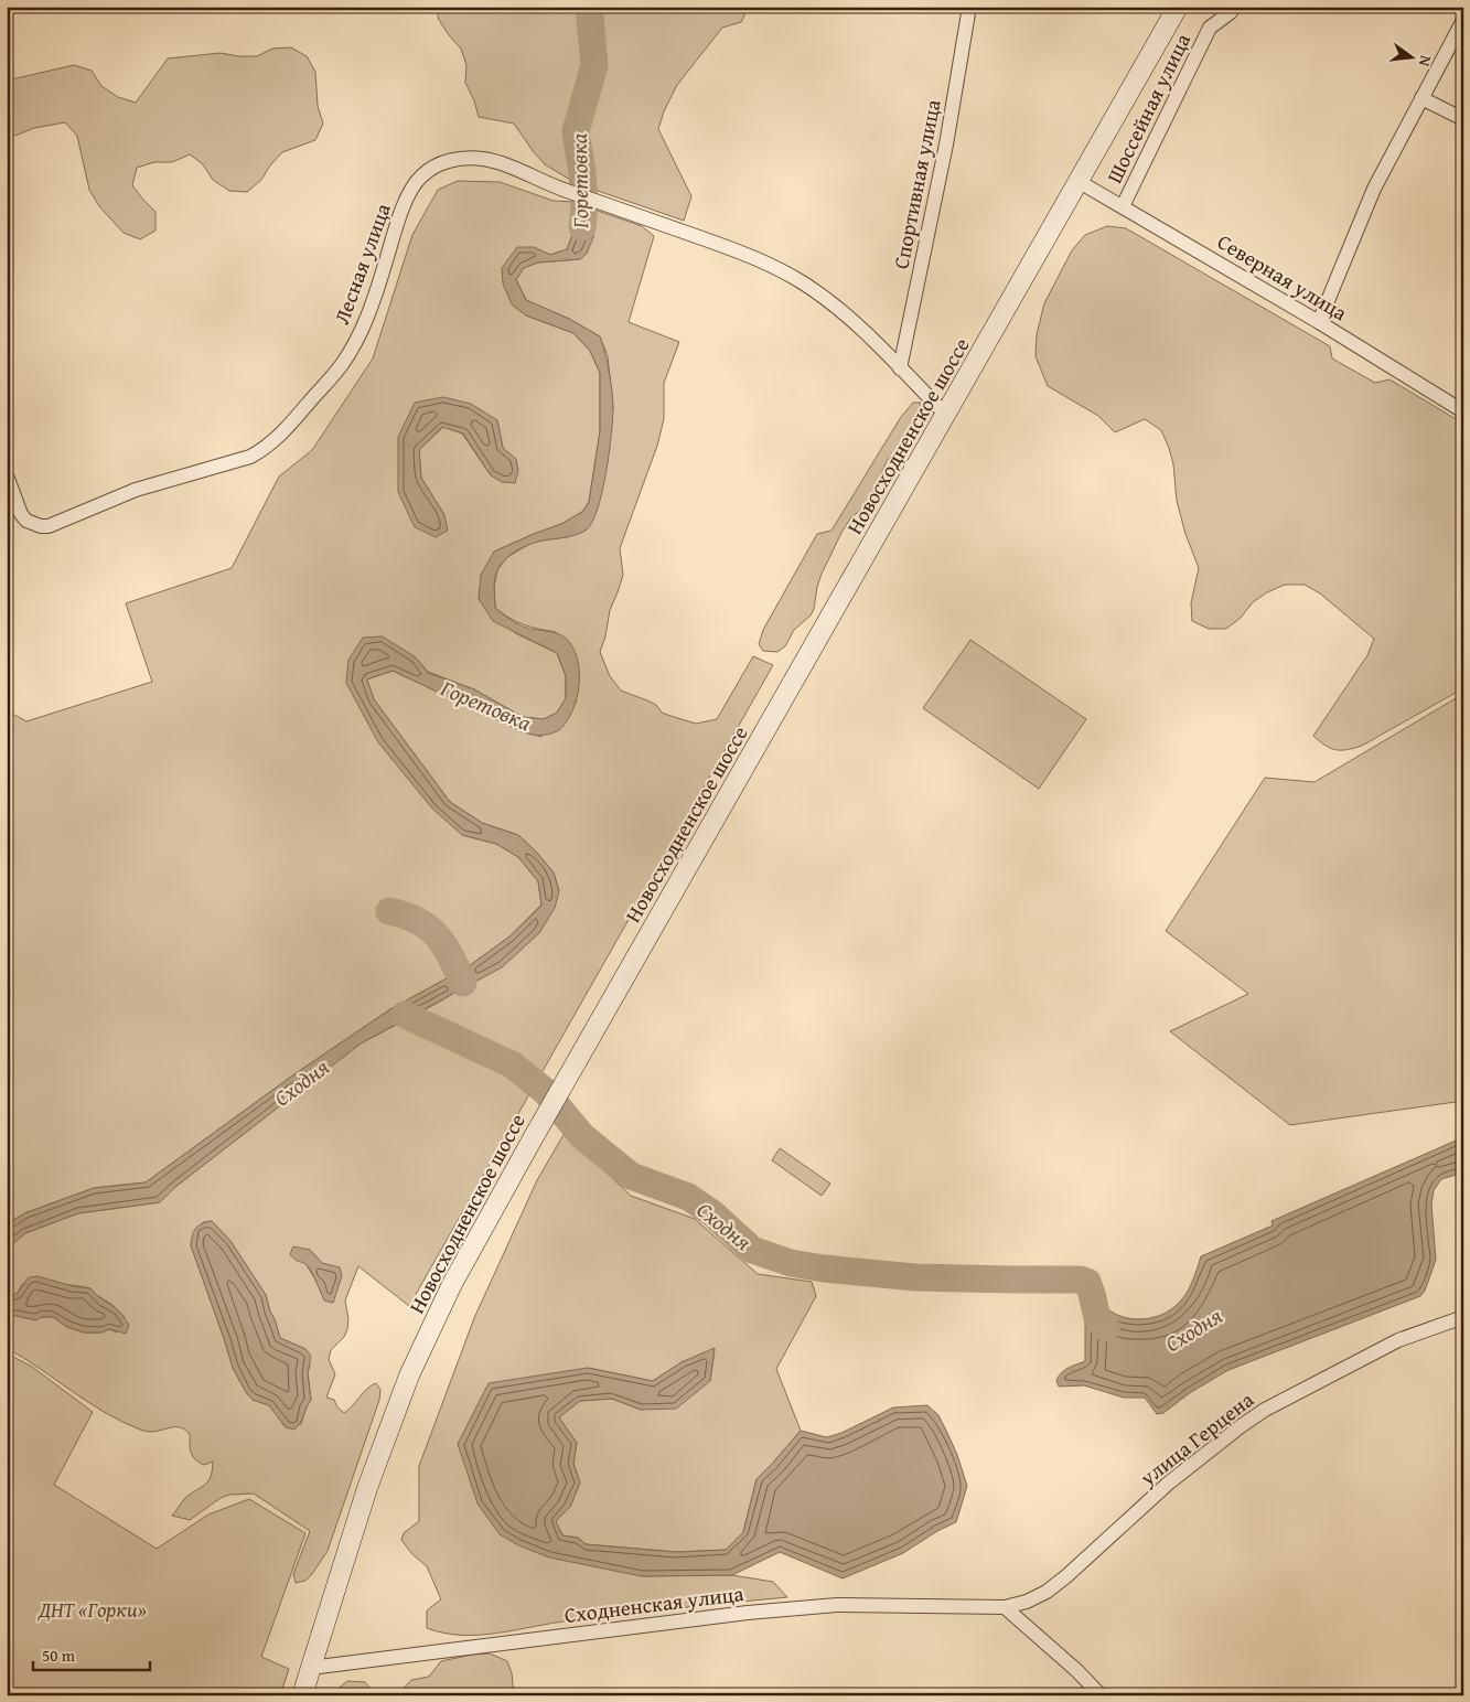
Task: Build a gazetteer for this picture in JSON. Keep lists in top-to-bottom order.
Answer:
{
  "streets": {
    "main road": ["Новосходненское шоссе"],
    "street": [
      "Шоссейная улица",
      "Спортивная улица",
      "Лесная улица",
      "Северная улица",
      "улица Герцена",
      "Сходненская улица"
    ]
  },
  "crossings": [
    ["Шоссейная улица", "Северная улица"],
    ["Спортивная улица", "Лесная улица"],
    ["Лесная улица", "Новосходненское шоссе"],
    ["Северная улица", "Новосходненское шоссе"],
    ["Новосходненское шоссе", "Сходненская улица"],
    ["улица Герцена", "Сходненская улица"]
  ],
  "water": ["Горетовка", "Сходня"],
  "parks": ["ДНТ «Горки»"],
  "scale_bar": "50 m",
  "north": "right"
}
